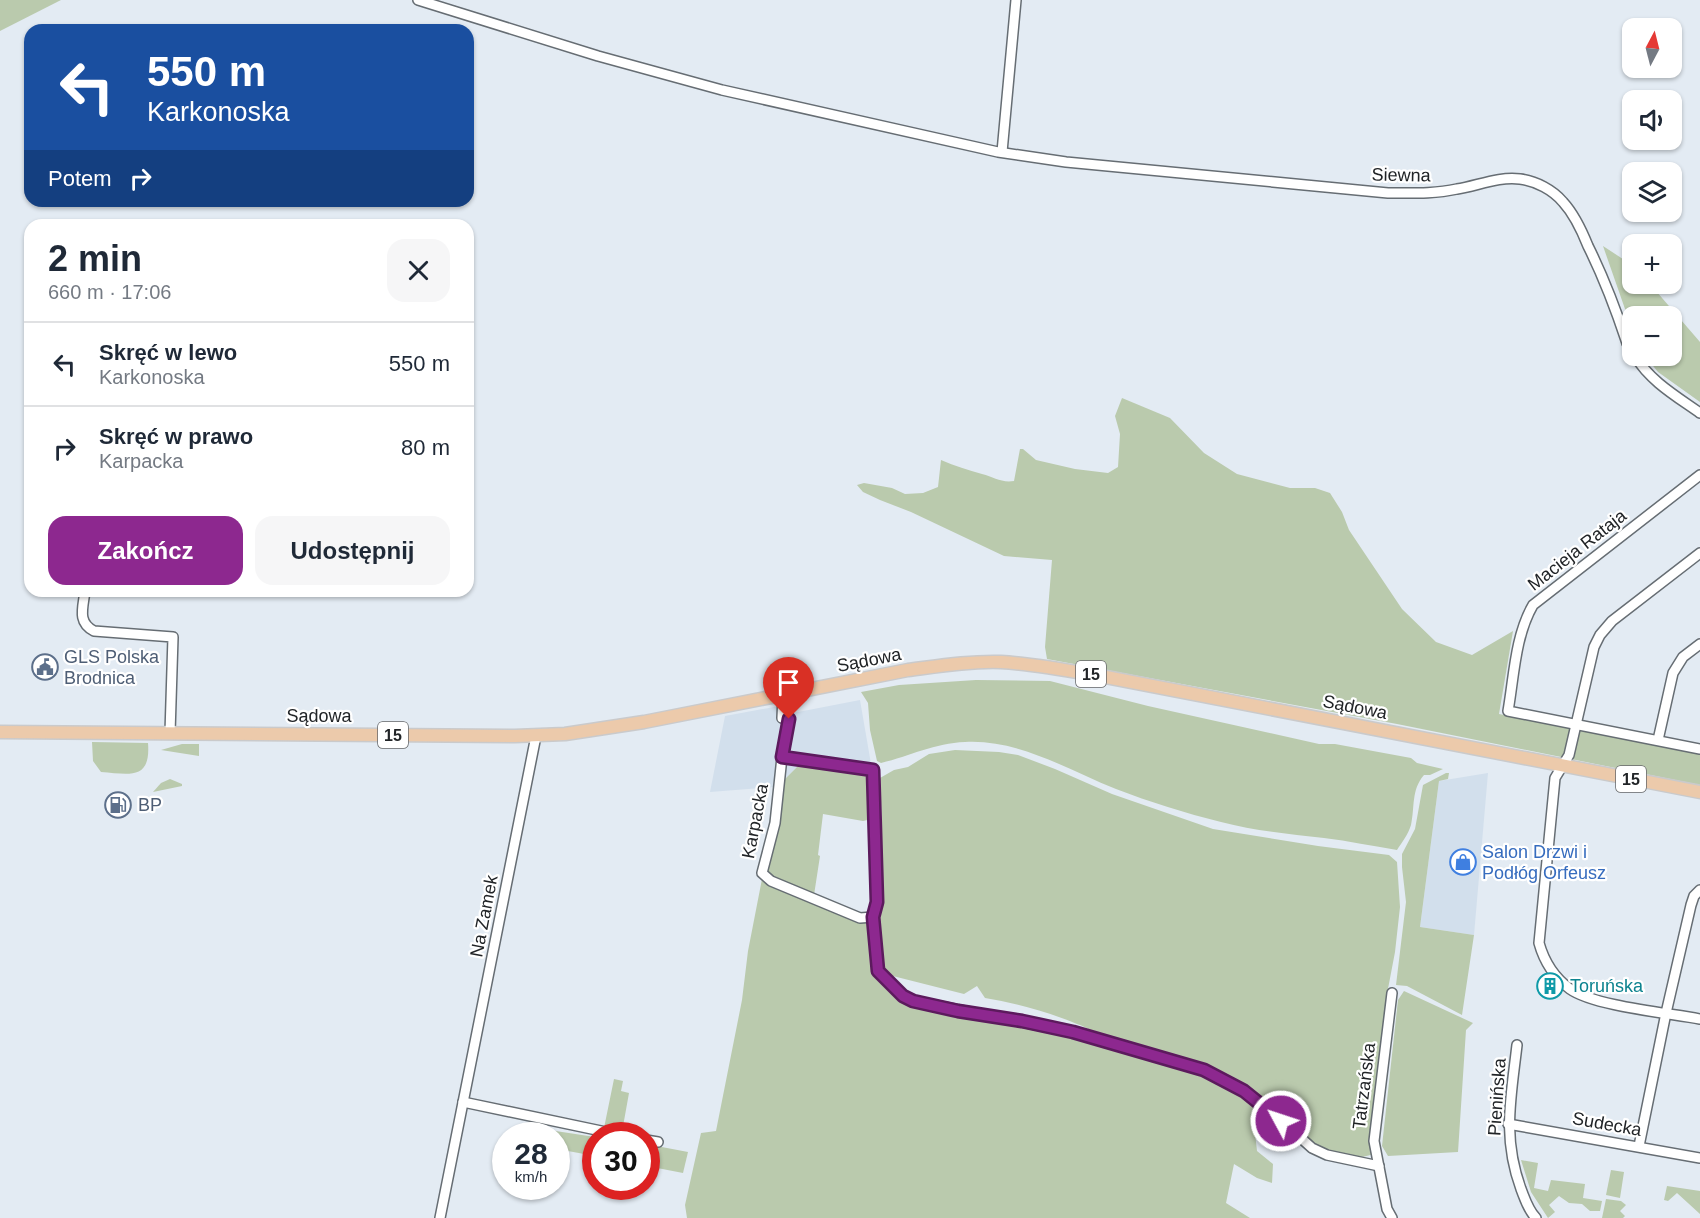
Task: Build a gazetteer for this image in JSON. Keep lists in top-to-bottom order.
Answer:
{
  "streets": {
    "main road": ["Sądowa", "15"],
    "street": [
      "Siewna",
      "Macieja Rataja",
      "Karpacka",
      "Na Zamek",
      "Tatrzańska",
      "Pienińska",
      "Sudecka"
    ]
  },
  "crossings": [
    ["Sądowa", "Karpacka"],
    ["Sądowa", "Na Zamek"],
    ["Pienińska", "Sudecka"]
  ],
  "places": {
    "public building": ["GLS Polska Brodnica"],
    "fuel station": ["BP"],
    "shop": ["Salon Drzwi i Podłóg Orfeusz"],
    "building": ["Toruńska"]
  },
  "north": "top",
  "page": {
    "map_buttons": ["+", "−"],
    "turn": ["550 m", "Karkonoska"],
    "then": "Potem",
    "heading": ["2 min", "660 m · 17:06"],
    "list": [
      {
        "name": "Skręć w lewo",
        "note": "Karkonoska",
        "value": "550 m"
      },
      {
        "name": "Skręć w prawo",
        "note": "Karpacka",
        "value": "80 m"
      }
    ],
    "buttons": ["Zakończ", "Udostępnij"],
    "speed": "28 km/h",
    "limit": "30"
  }
}
